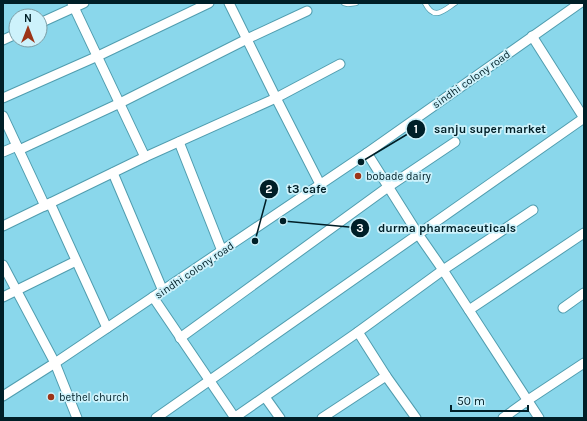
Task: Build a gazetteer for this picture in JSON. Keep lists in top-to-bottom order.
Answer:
{
  "streets": {
    "street": ["sindhi colony road"]
  },
  "places": [
    "sanju super market",
    "bobade dairy",
    "durma pharmaceuticals",
    "t3 cafe",
    "bethel church"
  ],
  "scale_bar": "50 m",
  "north": "top"
}
